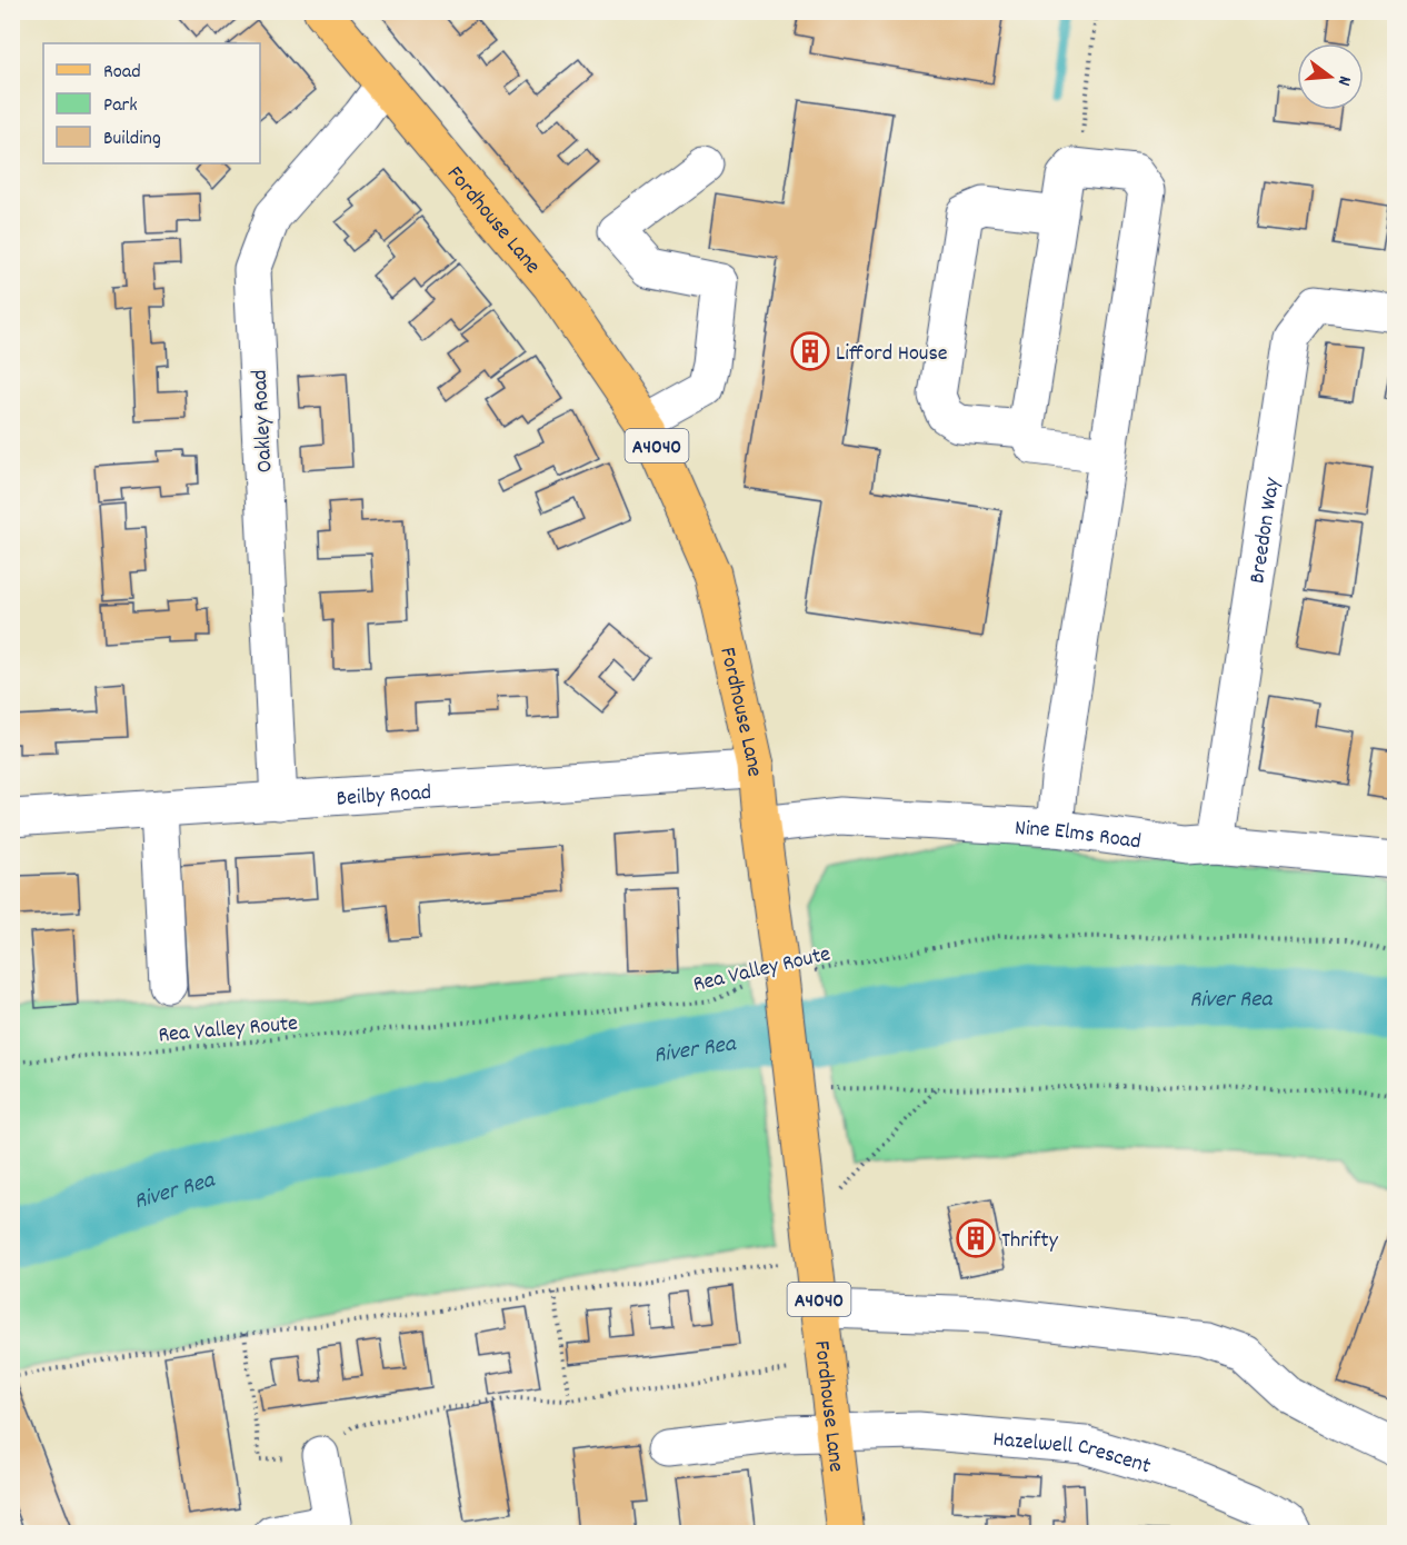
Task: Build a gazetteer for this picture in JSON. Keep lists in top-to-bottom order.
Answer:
{
  "streets": {
    "main road": ["Fordhouse Lane", "A4040"],
    "street": [
      "Oakley Road",
      "Breedon Way",
      "Beilby Road",
      "Nine Elms Road",
      "Hazelwell Crescent"
    ],
    "path": ["Rea Valley Route"]
  },
  "crossings": [
    ["Fordhouse Lane", "Oakley Road"],
    ["Fordhouse Lane", "Beilby Road"],
    ["Fordhouse Lane", "Nine Elms Road"],
    ["Fordhouse Lane", "Rea Valley Route"],
    ["Fordhouse Lane", "Hazelwell Crescent"],
    ["Oakley Road", "Beilby Road"],
    ["Breedon Way", "Nine Elms Road"]
  ],
  "water": ["River Rea"],
  "places": {
    "building": ["Lifford House", "Thrifty"]
  },
  "legend": ["Road", "Park", "Building"],
  "north": "right"
}
